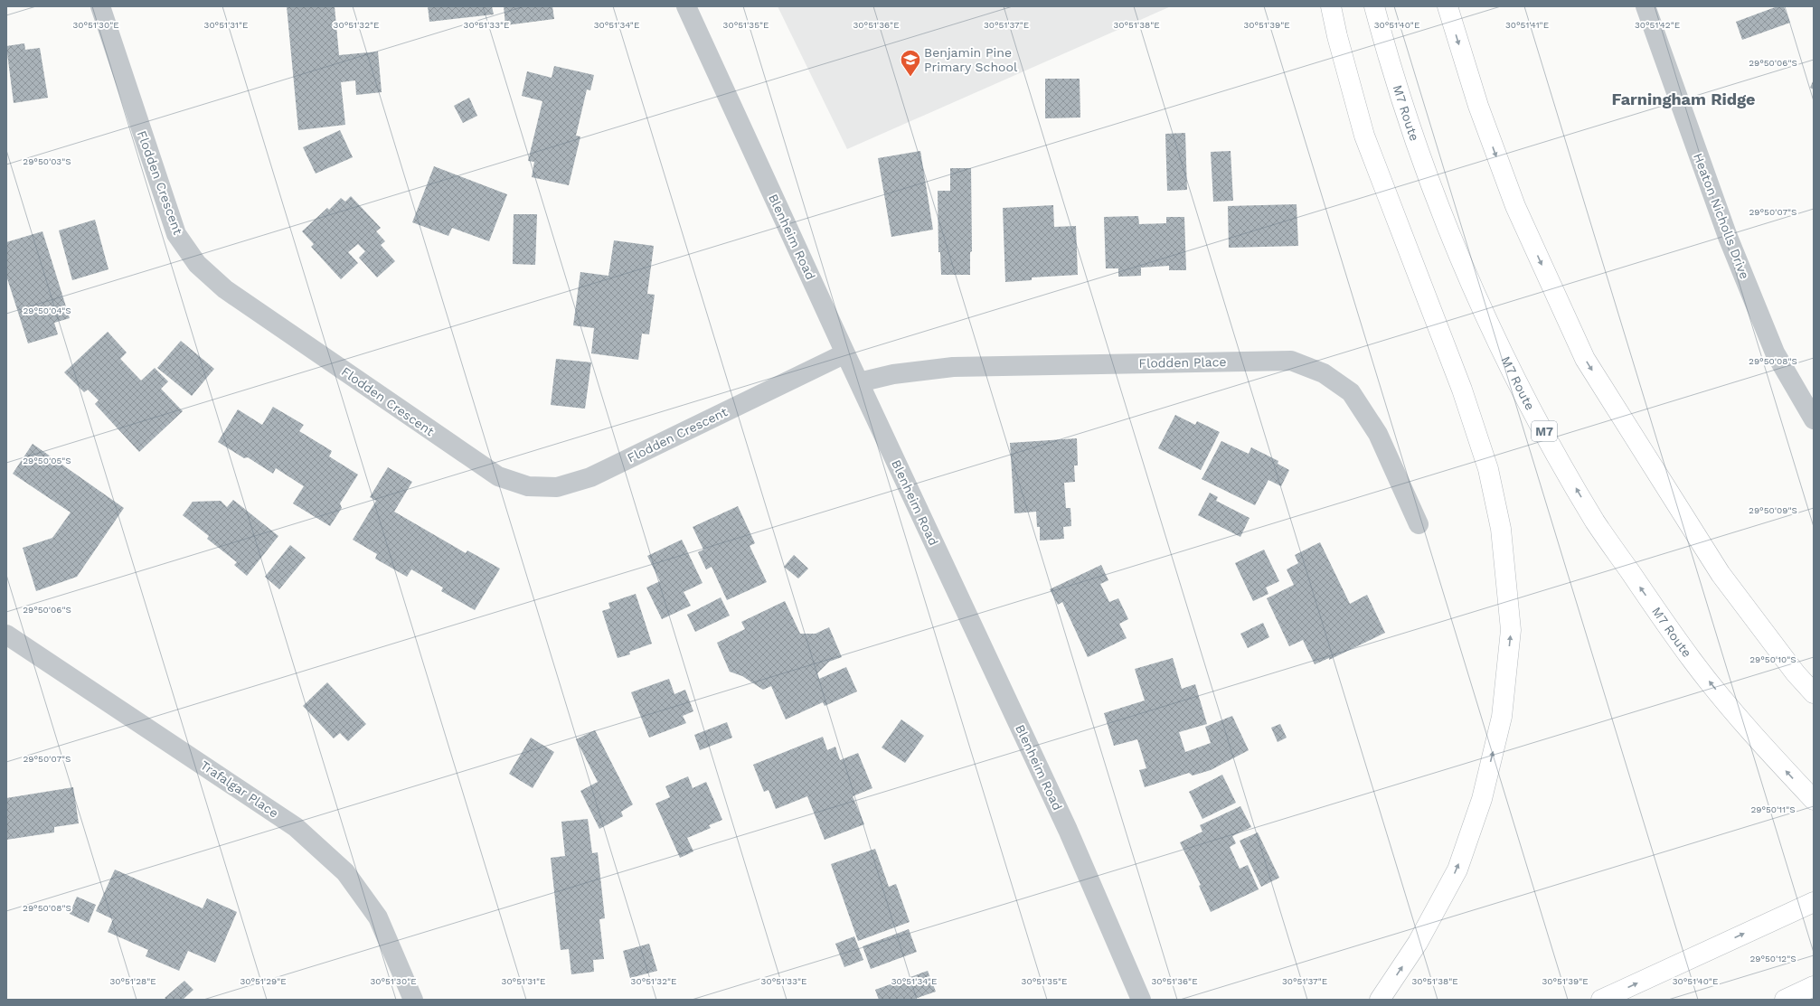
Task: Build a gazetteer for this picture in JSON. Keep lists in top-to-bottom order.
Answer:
{
  "streets": {
    "highway": ["M7 Route", "M7"],
    "street": [
      "Flodden Crescent",
      "Heaton Nicholls Drive",
      "Blenheim Road",
      "Flodden Place",
      "Trafalgar Place"
    ]
  },
  "crossings": [
    ["Flodden Crescent", "Blenheim Road"],
    ["Blenheim Road", "Flodden Place"]
  ],
  "districts": ["Farningham Ridge"],
  "places": {
    "school or university": ["Benjamin Pine Primary School"]
  },
  "coordinates": [
    "30°51'30\"E",
    "30°51'31\"E",
    "30°51'32\"E",
    "30°51'33\"E",
    "30°51'34\"E",
    "30°51'35\"E",
    "30°51'36\"E",
    "30°51'39\"E",
    "30°51'40\"E",
    "30°51'37\"E",
    "30°51'38\"E",
    "30°51'41\"E",
    "30°51'42\"E",
    "29°50'06\"S",
    "29°50'03\"S",
    "29°50'07\"S",
    "29°50'04\"S",
    "29°50'08\"S",
    "29°50'05\"S",
    "29°50'09\"S",
    "29°50'10\"S",
    "29°50'11\"S",
    "29°50'12\"S",
    "30°51'28\"E",
    "30°51'29\"E"
  ]
}
